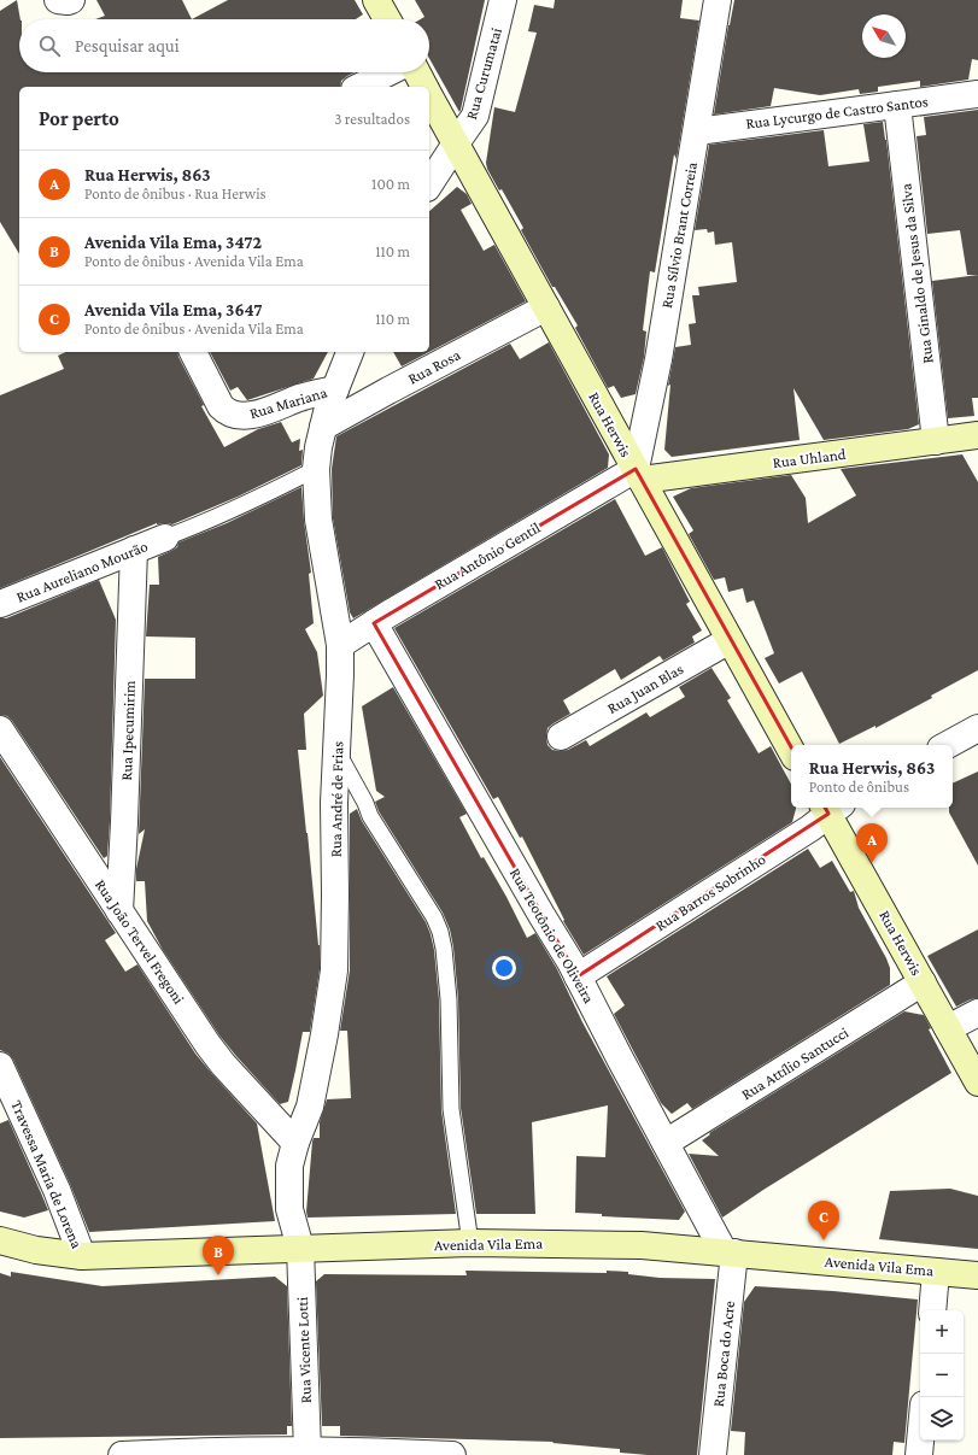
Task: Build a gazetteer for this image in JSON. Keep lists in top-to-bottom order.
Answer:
{
  "streets": {
    "main road": ["Rua Herwis", "Rua Uhland", "Avenida Vila Ema"],
    "street": [
      "Rua Curumatai",
      "Rua Lycurgo de Castro Santos",
      "Rua Sílvio Brant Correia",
      "Rua Ginaldo de Jesus da Silva",
      "Rua Rosa",
      "Rua Mariana",
      "Rua Antônio Gentil",
      "Rua Aureliano Mourão",
      "Rua Juan Blas",
      "Rua Ipecumirim",
      "Rua André de Frias",
      "Rua Barros Sobrinho",
      "Rua Teotônio de Oliveira",
      "Rua João Tervel Fregoni",
      "Rua Attílio Santucci",
      "Travessa Maria de Lorena",
      "Rua Vicente Lotti",
      "Rua Boca do Acre"
    ]
  },
  "crossings": [
    ["Rua Curumatai", "Rua Herwis"],
    ["Rua Lycurgo de Castro Santos", "Rua Sílvio Brant Correia"],
    ["Rua Lycurgo de Castro Santos", "Rua Ginaldo de Jesus da Silva"],
    ["Rua Sílvio Brant Correia", "Rua Herwis"],
    ["Rua Sílvio Brant Correia", "Rua Uhland"],
    ["Rua Sílvio Brant Correia", "Rua Antônio Gentil"],
    ["Rua Ginaldo de Jesus da Silva", "Rua Uhland"],
    ["Rua Rosa", "Rua Herwis"],
    ["Rua Rosa", "Rua André de Frias"],
    ["Rua Mariana", "Rua André de Frias"],
    ["Rua Herwis", "Rua Uhland"],
    ["Rua Herwis", "Rua Antônio Gentil"],
    ["Rua Herwis", "Rua Juan Blas"],
    ["Rua Herwis", "Rua Barros Sobrinho"],
    ["Rua Herwis", "Rua Attílio Santucci"],
    ["Rua Uhland", "Rua Antônio Gentil"],
    ["Rua Antônio Gentil", "Rua André de Frias"],
    ["Rua Antônio Gentil", "Rua Teotônio de Oliveira"],
    ["Rua Aureliano Mourão", "Rua Ipecumirim"],
    ["Rua Ipecumirim", "Rua João Tervel Fregoni"],
    ["Rua André de Frias", "Rua João Tervel Fregoni"],
    ["Rua André de Frias", "Avenida Vila Ema"],
    ["Rua André de Frias", "Rua Vicente Lotti"],
    ["Rua Barros Sobrinho", "Rua Teotônio de Oliveira"],
    ["Rua Teotônio de Oliveira", "Rua Attílio Santucci"],
    ["Rua Teotônio de Oliveira", "Avenida Vila Ema"],
    ["Rua Teotônio de Oliveira", "Rua Boca do Acre"],
    ["Travessa Maria de Lorena", "Avenida Vila Ema"],
    ["Avenida Vila Ema", "Rua Vicente Lotti"],
    ["Avenida Vila Ema", "Rua Boca do Acre"]
  ],
  "north": "top left",
  "page": {
    "search": "Pesquisar aqui",
    "heading": ["Por perto", "3 resultados"],
    "list": [
      {
        "mark": "A",
        "name": "Rua Herwis, 863",
        "note": "Ponto de ônibus · Rua Herwis",
        "value": "100 m"
      },
      {
        "mark": "B",
        "name": "Avenida Vila Ema, 3472",
        "note": "Ponto de ônibus · Avenida Vila Ema",
        "value": "110 m"
      },
      {
        "mark": "C",
        "name": "Avenida Vila Ema, 3647",
        "note": "Ponto de ônibus · Avenida Vila Ema",
        "value": "110 m"
      }
    ],
    "popup": ["Rua Herwis, 863", "Ponto de ônibus"],
    "pins": ["A", "C", "B"],
    "map_buttons": ["+", "−"]
  }
}
